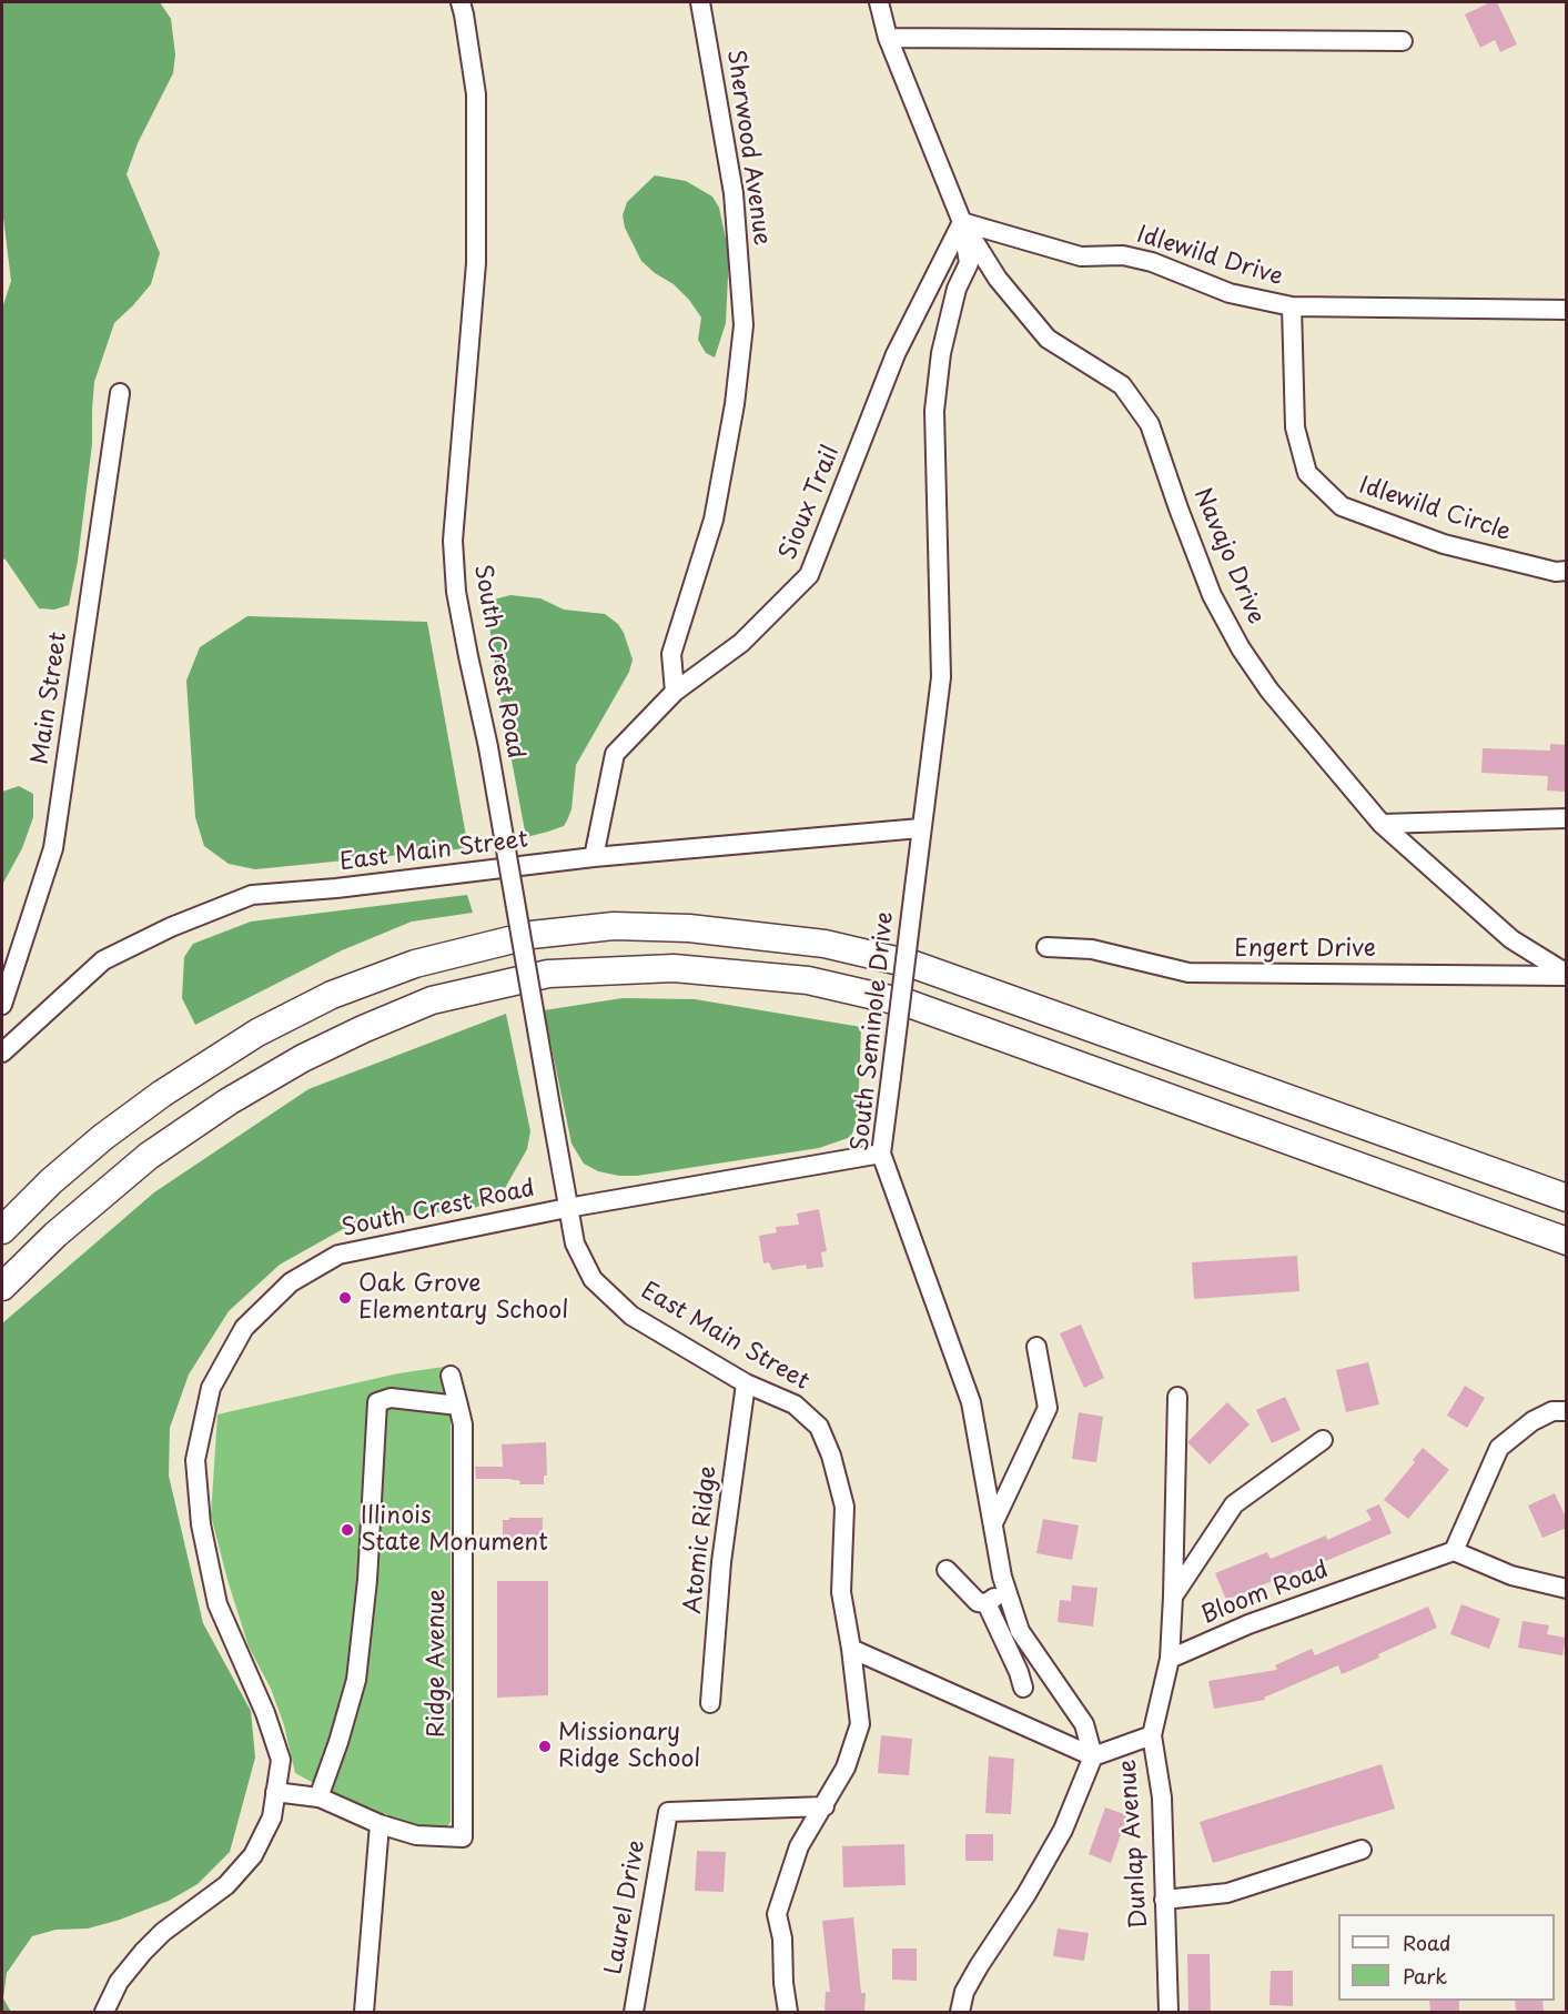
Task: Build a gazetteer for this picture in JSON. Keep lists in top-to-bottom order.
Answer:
{
  "streets": {
    "street": [
      "Sherwood Avenue",
      "Idlewild Drive",
      "Sioux Trail",
      "Idlewild Circle",
      "Navajo Drive",
      "South Crest Road",
      "Main Street",
      "East Main Street",
      "Engert Drive",
      "South Seminole Drive",
      "Atomic Ridge",
      "Bloom Road",
      "Ridge Avenue",
      "Dunlap Avenue",
      "Laurel Drive"
    ]
  },
  "crossings": [
    ["Sherwood Avenue", "Sioux Trail"],
    ["Idlewild Drive", "Sioux Trail"],
    ["Idlewild Drive", "Idlewild Circle"],
    ["Idlewild Drive", "Navajo Drive"],
    ["Idlewild Drive", "South Seminole Drive"],
    ["Sioux Trail", "Navajo Drive"],
    ["Sioux Trail", "East Main Street"],
    ["Sioux Trail", "South Seminole Drive"],
    ["Navajo Drive", "Engert Drive"],
    ["Navajo Drive", "South Seminole Drive"],
    ["South Crest Road", "East Main Street"],
    ["South Crest Road", "South Seminole Drive"],
    ["South Crest Road", "Ridge Avenue"],
    ["East Main Street", "South Seminole Drive"],
    ["East Main Street", "Atomic Ridge"],
    ["East Main Street", "Laurel Drive"],
    ["South Seminole Drive", "Dunlap Avenue"]
  ],
  "places": ["Oak Grove Elementary School", "Illinois State Monument", "Missionary Ridge School"],
  "legend": ["Road", "Park"]
}
